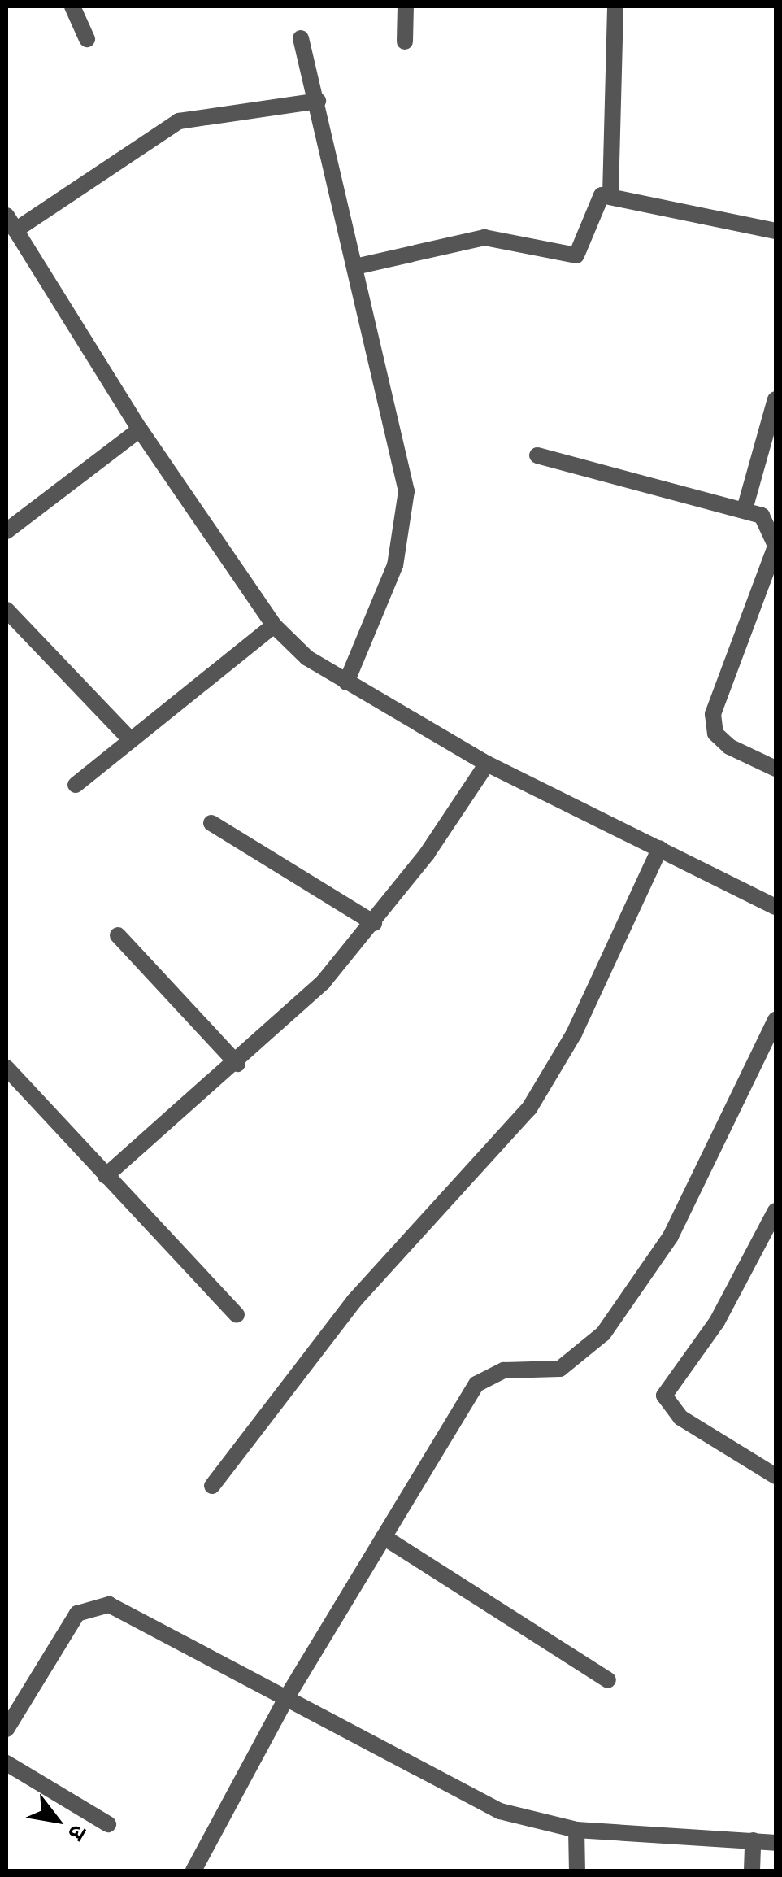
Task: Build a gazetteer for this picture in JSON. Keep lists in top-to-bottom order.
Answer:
{
  "north": "bottom right"
}
